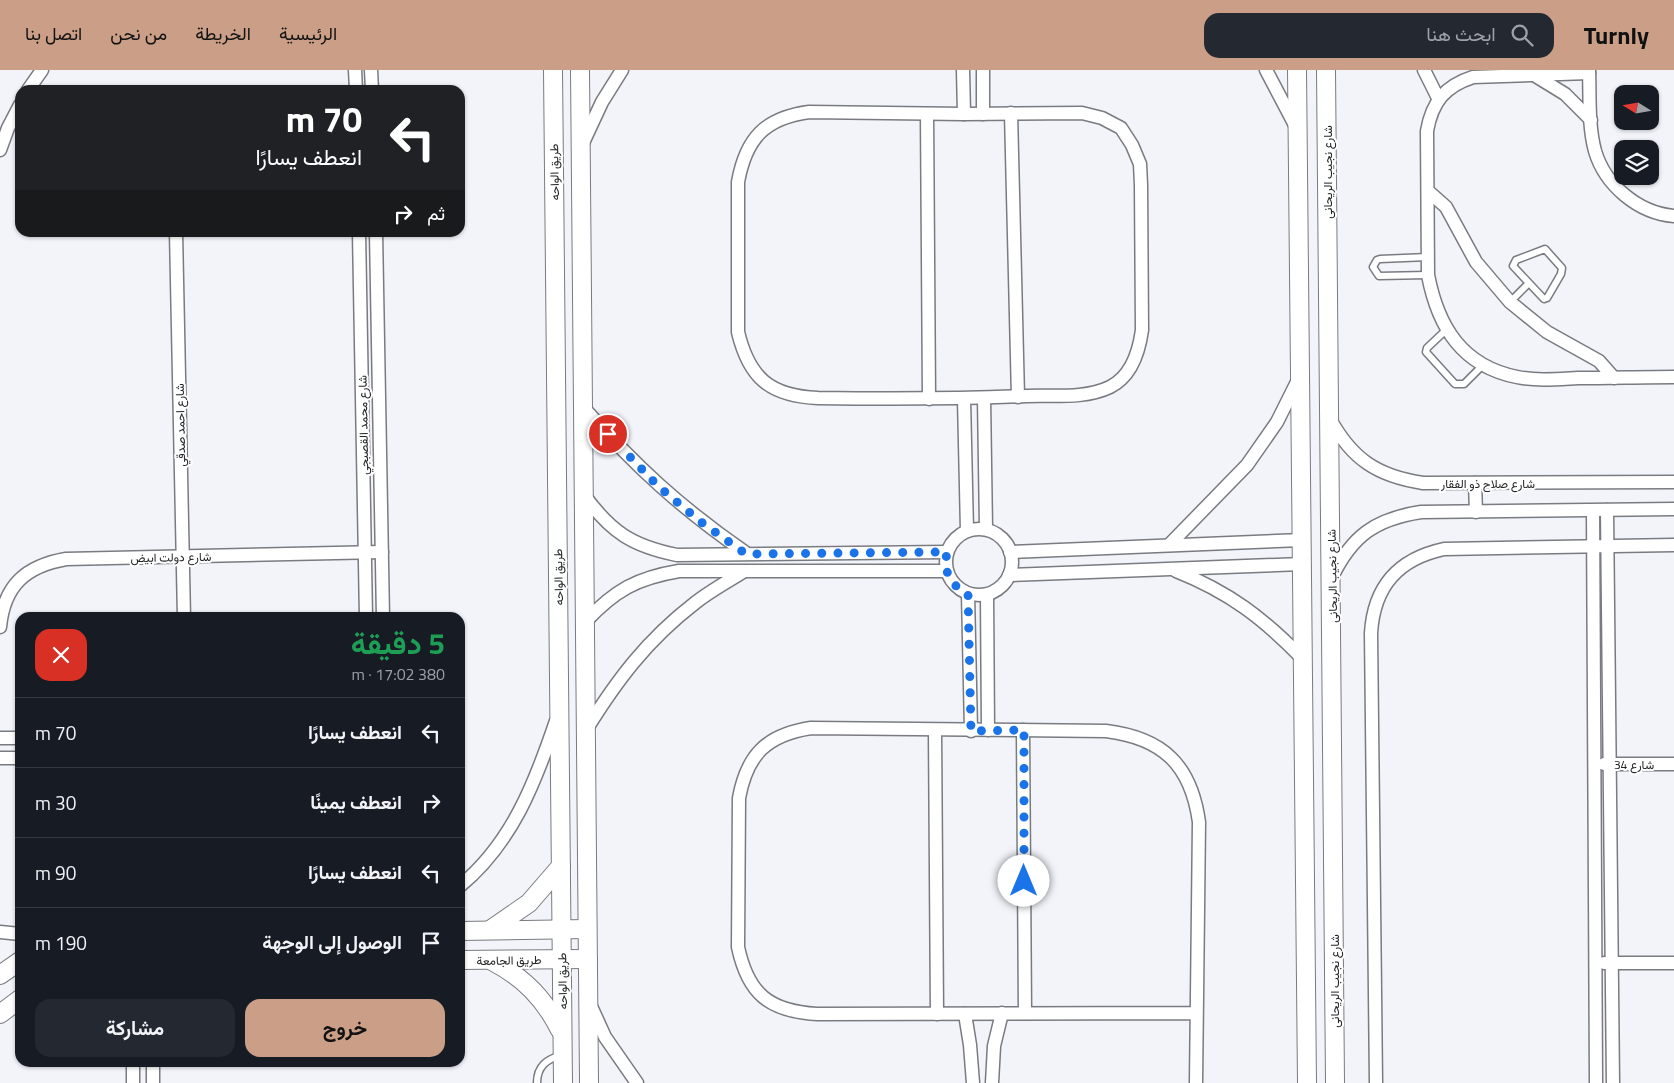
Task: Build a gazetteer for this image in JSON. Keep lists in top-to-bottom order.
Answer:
{
  "streets": {
    "street": [
      "طريق الواحه",
      "شارع نجيب الريحانى",
      "شارع احمد صدقي",
      "شارع محمد القصبجي",
      "شارع صلاح ذو الفقار",
      "شارع دولت ابيض",
      "شارع 34",
      "طريق الجامعة"
    ]
  },
  "crossings": [
    ["طريق الواحه", "طريق الجامعة"],
    ["شارع نجيب الريحانى", "شارع صلاح ذو الفقار"],
    ["شارع احمد صدقي", "شارع دولت ابيض"],
    ["شارع محمد القصبجي", "شارع دولت ابيض"]
  ],
  "north": "left",
  "page": {
    "header": "Turnly",
    "search": "ابحث هنا",
    "nav": [
      "الرئيسية",
      "الخريطة",
      "من نحن",
      "اتصل بنا"
    ],
    "turn": ["70 m", "انعطف يسارًا"],
    "then": "ثم",
    "heading": ["5 دقيقة", "380 m · 17:02"],
    "list": [
      {
        "name": "انعطف يسارًا",
        "value": "70 m"
      },
      {
        "name": "انعطف يمينًا",
        "value": "30 m"
      },
      {
        "name": "انعطف يسارًا",
        "value": "90 m"
      },
      {
        "name": "الوصول إلى الوجهة",
        "value": "190 m"
      }
    ],
    "buttons": ["خروج", "مشاركة"]
  }
}
